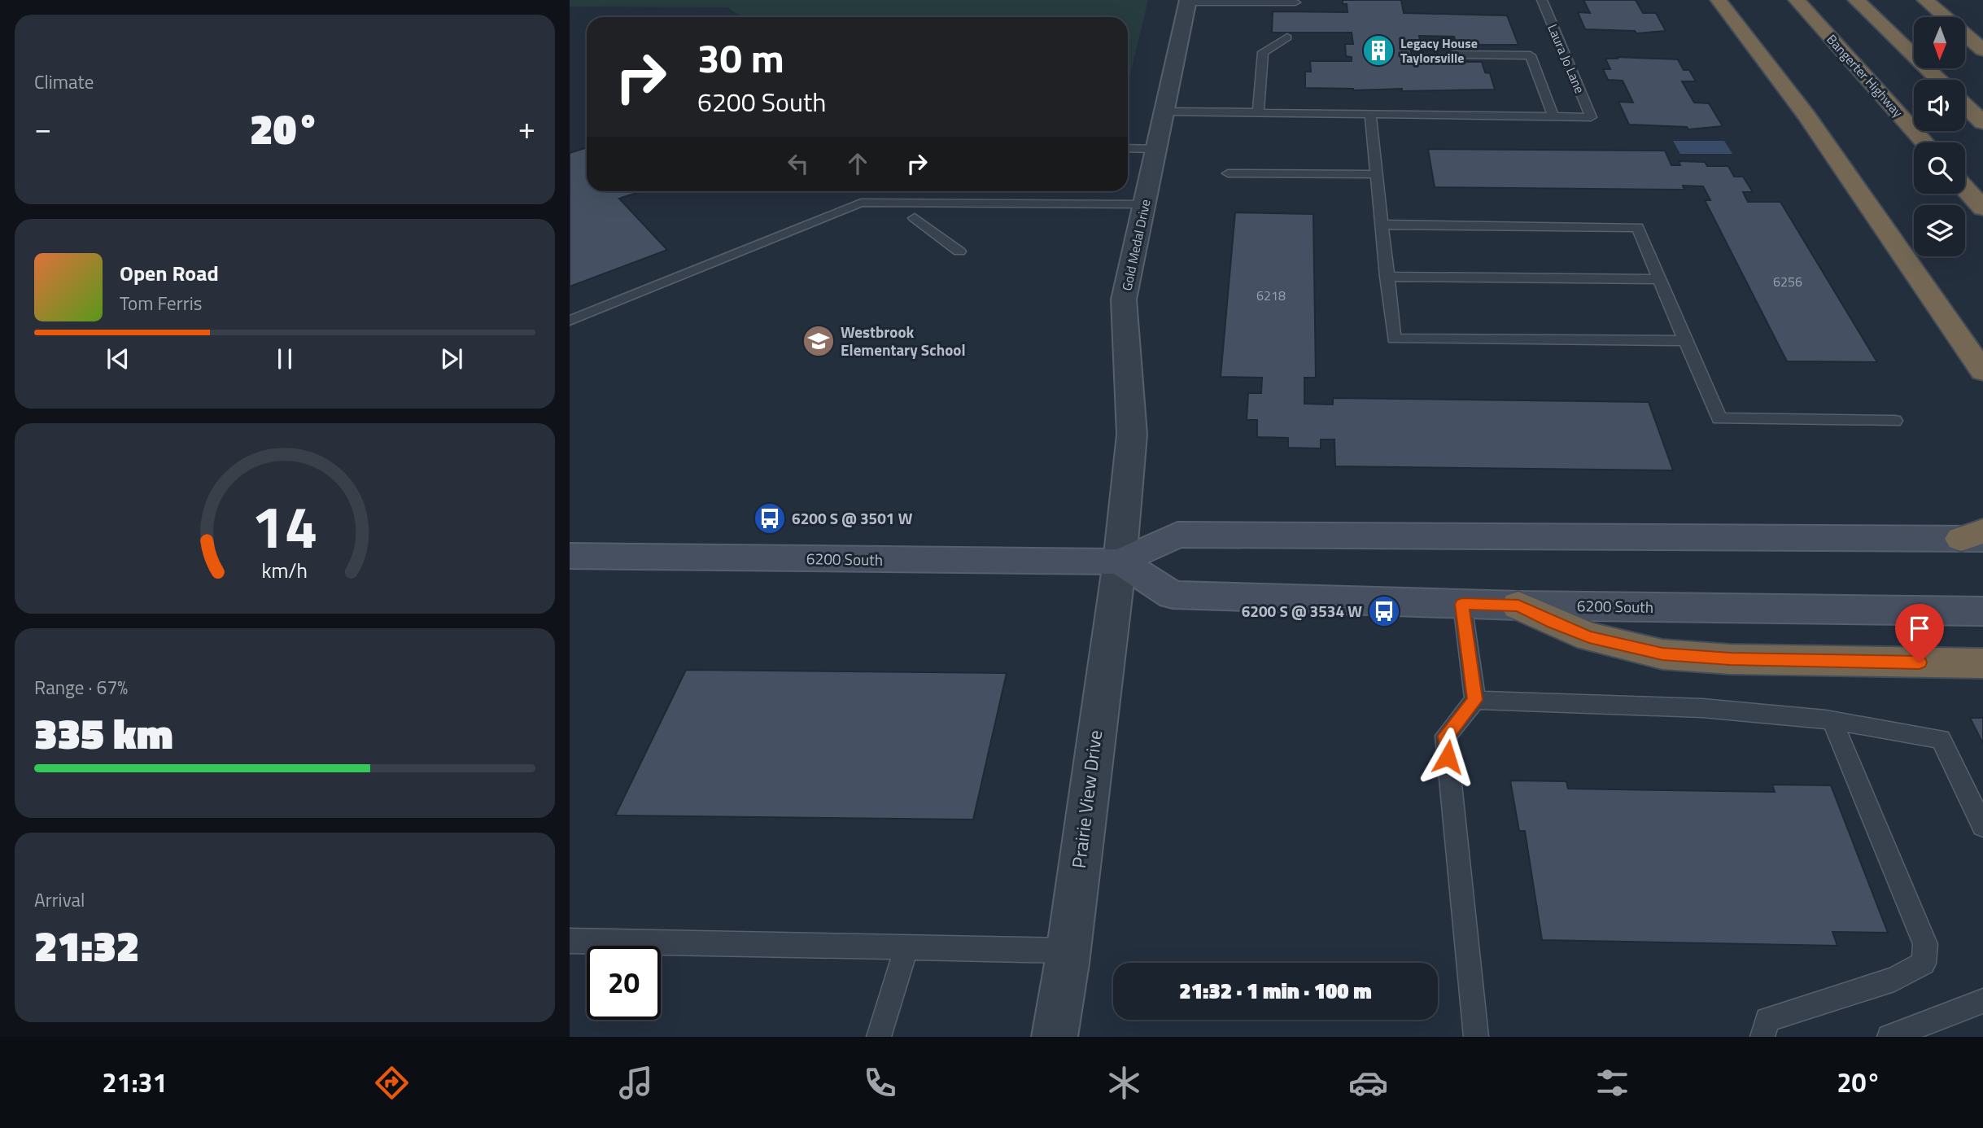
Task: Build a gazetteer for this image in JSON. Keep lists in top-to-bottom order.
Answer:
{
  "streets": {
    "highway": ["Bangerter Highway"],
    "main road": ["6200 South"],
    "street": ["Gold Medal Drive", "Prairie View Drive"],
    "lane": ["Laura Jo Lane"]
  },
  "crossings": [
    ["Gold Medal Drive", "6200 South"],
    ["Gold Medal Drive", "Prairie View Drive"],
    ["6200 South", "Prairie View Drive"]
  ],
  "places": {
    "building": ["Legacy House Taylorsville"],
    "school or university": ["Westbrook Elementary School"],
    "bus stop": ["6200 S @ 3501 W", "6200 S @ 3534 W"]
  },
  "house_numbers": ["6256", "6218"],
  "north": "bottom",
  "page": {
    "tile": [
      "Climate",
      ["Range · 67%", "335 km"],
      ["Arrival", "21:32"]
    ],
    "turn": ["30 m", "6200 South"],
    "heat": ["−", "20°", "+"],
    "song": ["Open Road", "Tom Ferris"],
    "limit": "20",
    "trip": "21:32 · 1 min · 100 m",
    "tabs": ["21:31", "20°"],
    "gauge": ["14", "km/h"]
  }
}
